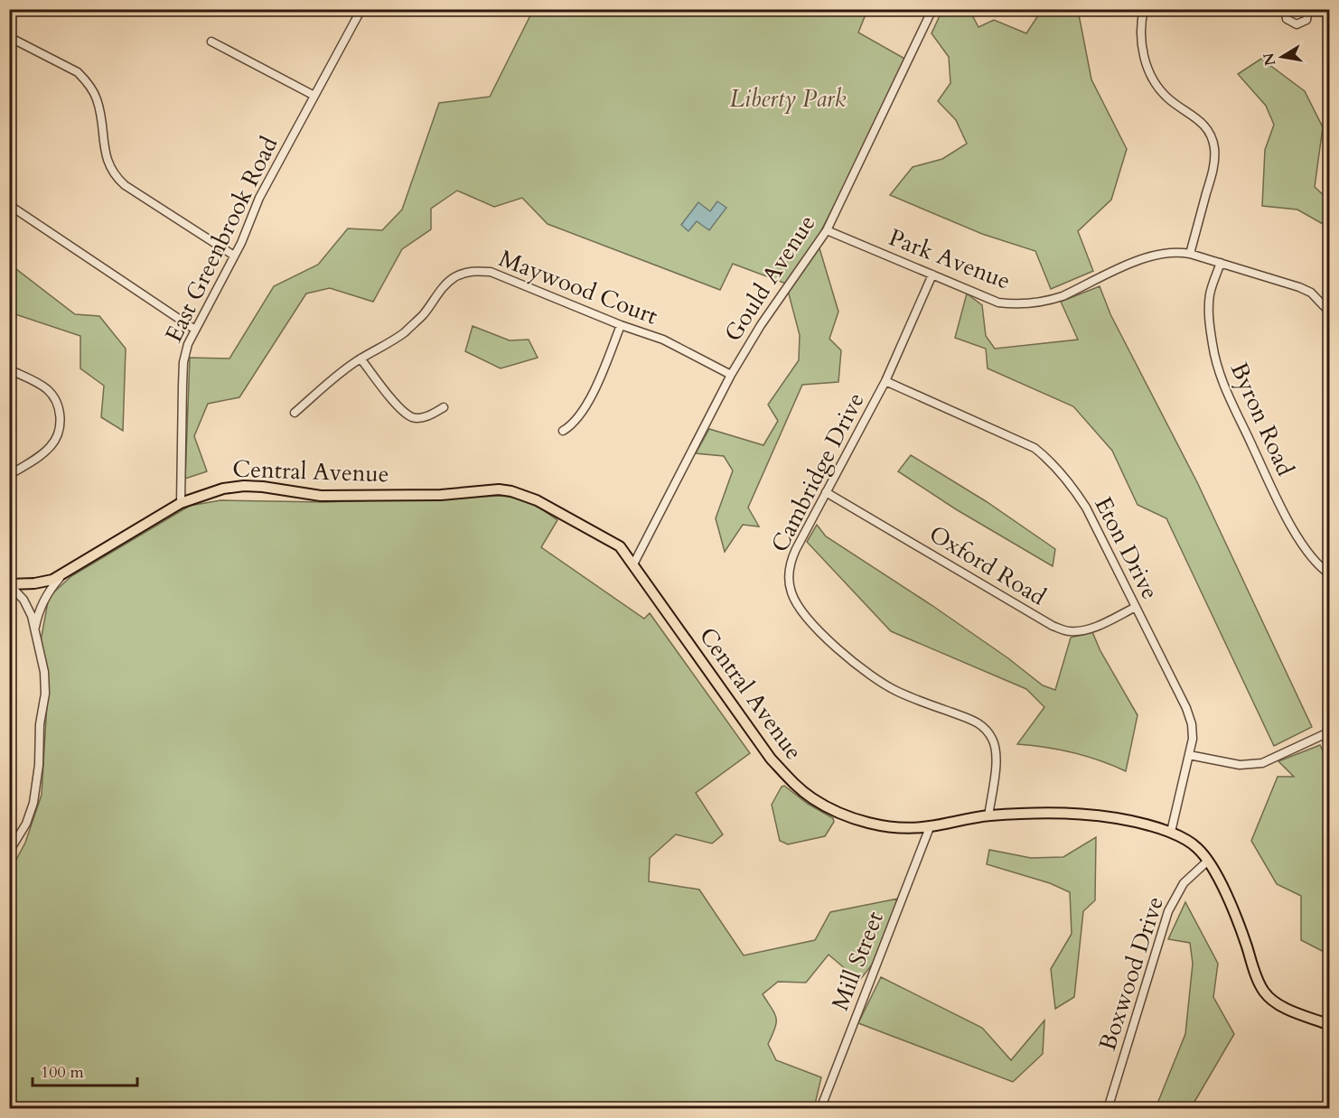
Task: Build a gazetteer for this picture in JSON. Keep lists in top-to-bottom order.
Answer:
{
  "streets": {
    "main road": ["Central Avenue"],
    "street": [
      "East Greenbrook Road",
      "Park Avenue",
      "Gould Avenue",
      "Maywood Court",
      "Byron Road",
      "Cambridge Drive",
      "Eton Drive",
      "Oxford Road",
      "Mill Street",
      "Boxwood Drive"
    ]
  },
  "crossings": [
    ["East Greenbrook Road", "Central Avenue"],
    ["Park Avenue", "Gould Avenue"],
    ["Park Avenue", "Byron Road"],
    ["Park Avenue", "Cambridge Drive"],
    ["Gould Avenue", "Maywood Court"],
    ["Gould Avenue", "Central Avenue"],
    ["Central Avenue", "Cambridge Drive"],
    ["Central Avenue", "Eton Drive"],
    ["Central Avenue", "Mill Street"],
    ["Central Avenue", "Boxwood Drive"],
    ["Cambridge Drive", "Eton Drive"],
    ["Cambridge Drive", "Oxford Road"],
    ["Eton Drive", "Oxford Road"]
  ],
  "parks": ["Liberty Park"],
  "scale_bar": "100 m",
  "north": "left"
}
